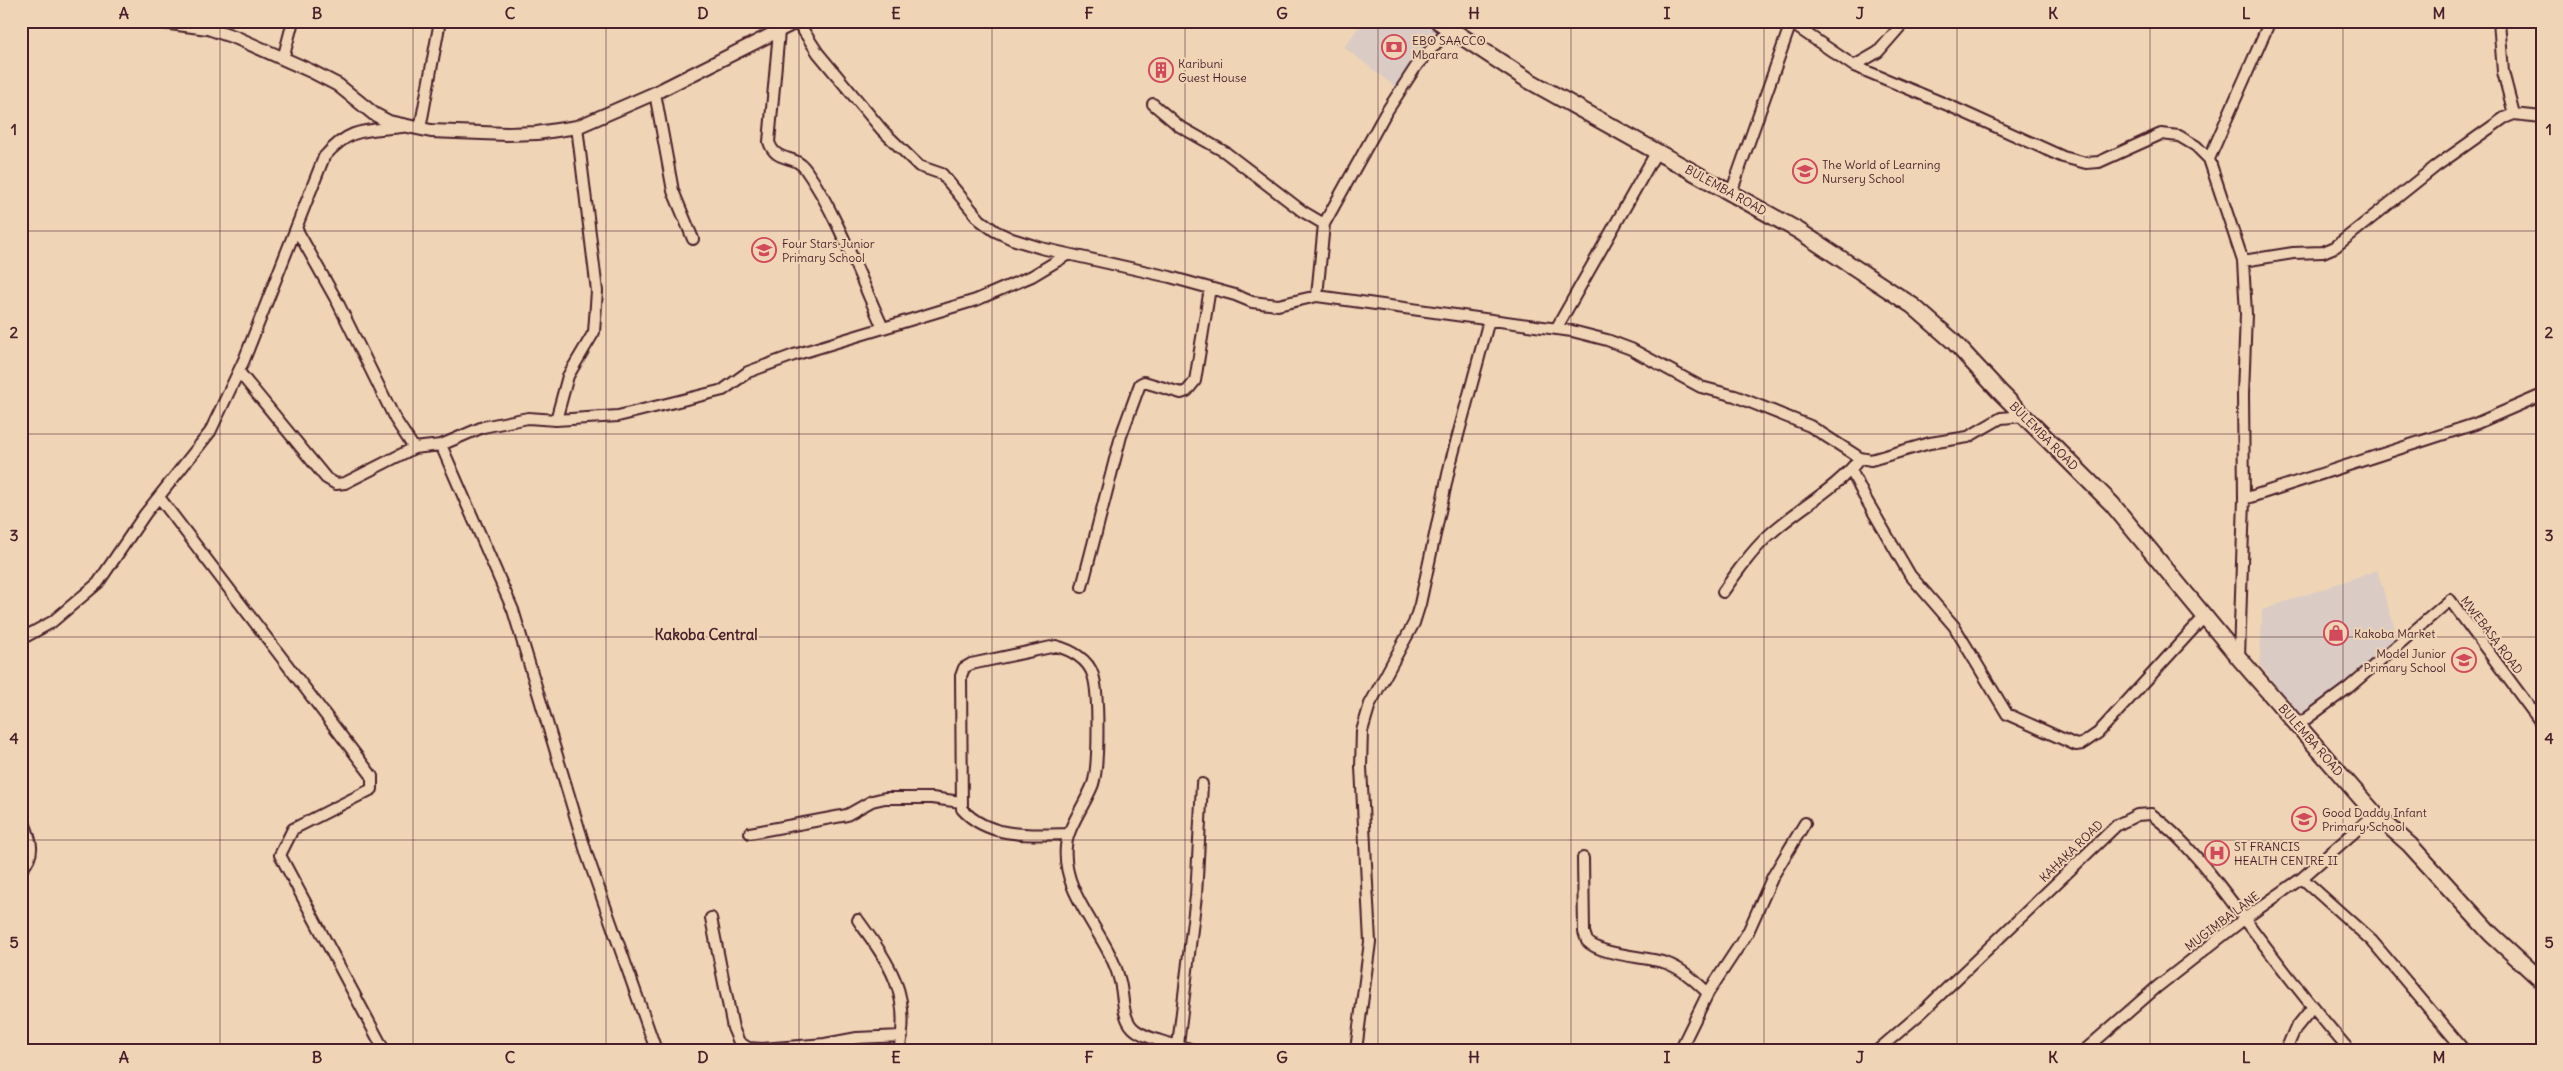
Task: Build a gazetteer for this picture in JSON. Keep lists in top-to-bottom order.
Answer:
{
  "streets": {
    "main road": ["BULEMBA ROAD"],
    "street": ["MWEBASA ROAD", "KAHAKA ROAD", "MUGIMBA LANE"]
  },
  "crossings": [
    ["BULEMBA ROAD", "MWEBASA ROAD"],
    ["BULEMBA ROAD", "MUGIMBA LANE"],
    ["KAHAKA ROAD", "MUGIMBA LANE"]
  ],
  "districts": ["Kakoba Central"],
  "places": {
    "bank": ["EBO SAACCO Mbarara"],
    "building": ["Karibuni Guest House"],
    "school or university": [
      "The World of Learning Nursery School",
      "Four Stars Junior Primary School",
      "Model Junior Primary School",
      "Good Daddy Infant Primary School"
    ],
    "shop": ["Kakoba Market"],
    "hospital": ["ST FRANCIS HEALTH CENTRE II"]
  },
  "grid": {
    "columns": [
      "A",
      "B",
      "C",
      "D",
      "E",
      "F",
      "G",
      "H",
      "I",
      "J",
      "K",
      "L",
      "M"
    ],
    "rows": [
      "1",
      "2",
      "3",
      "4",
      "5"
    ]
  }
}
